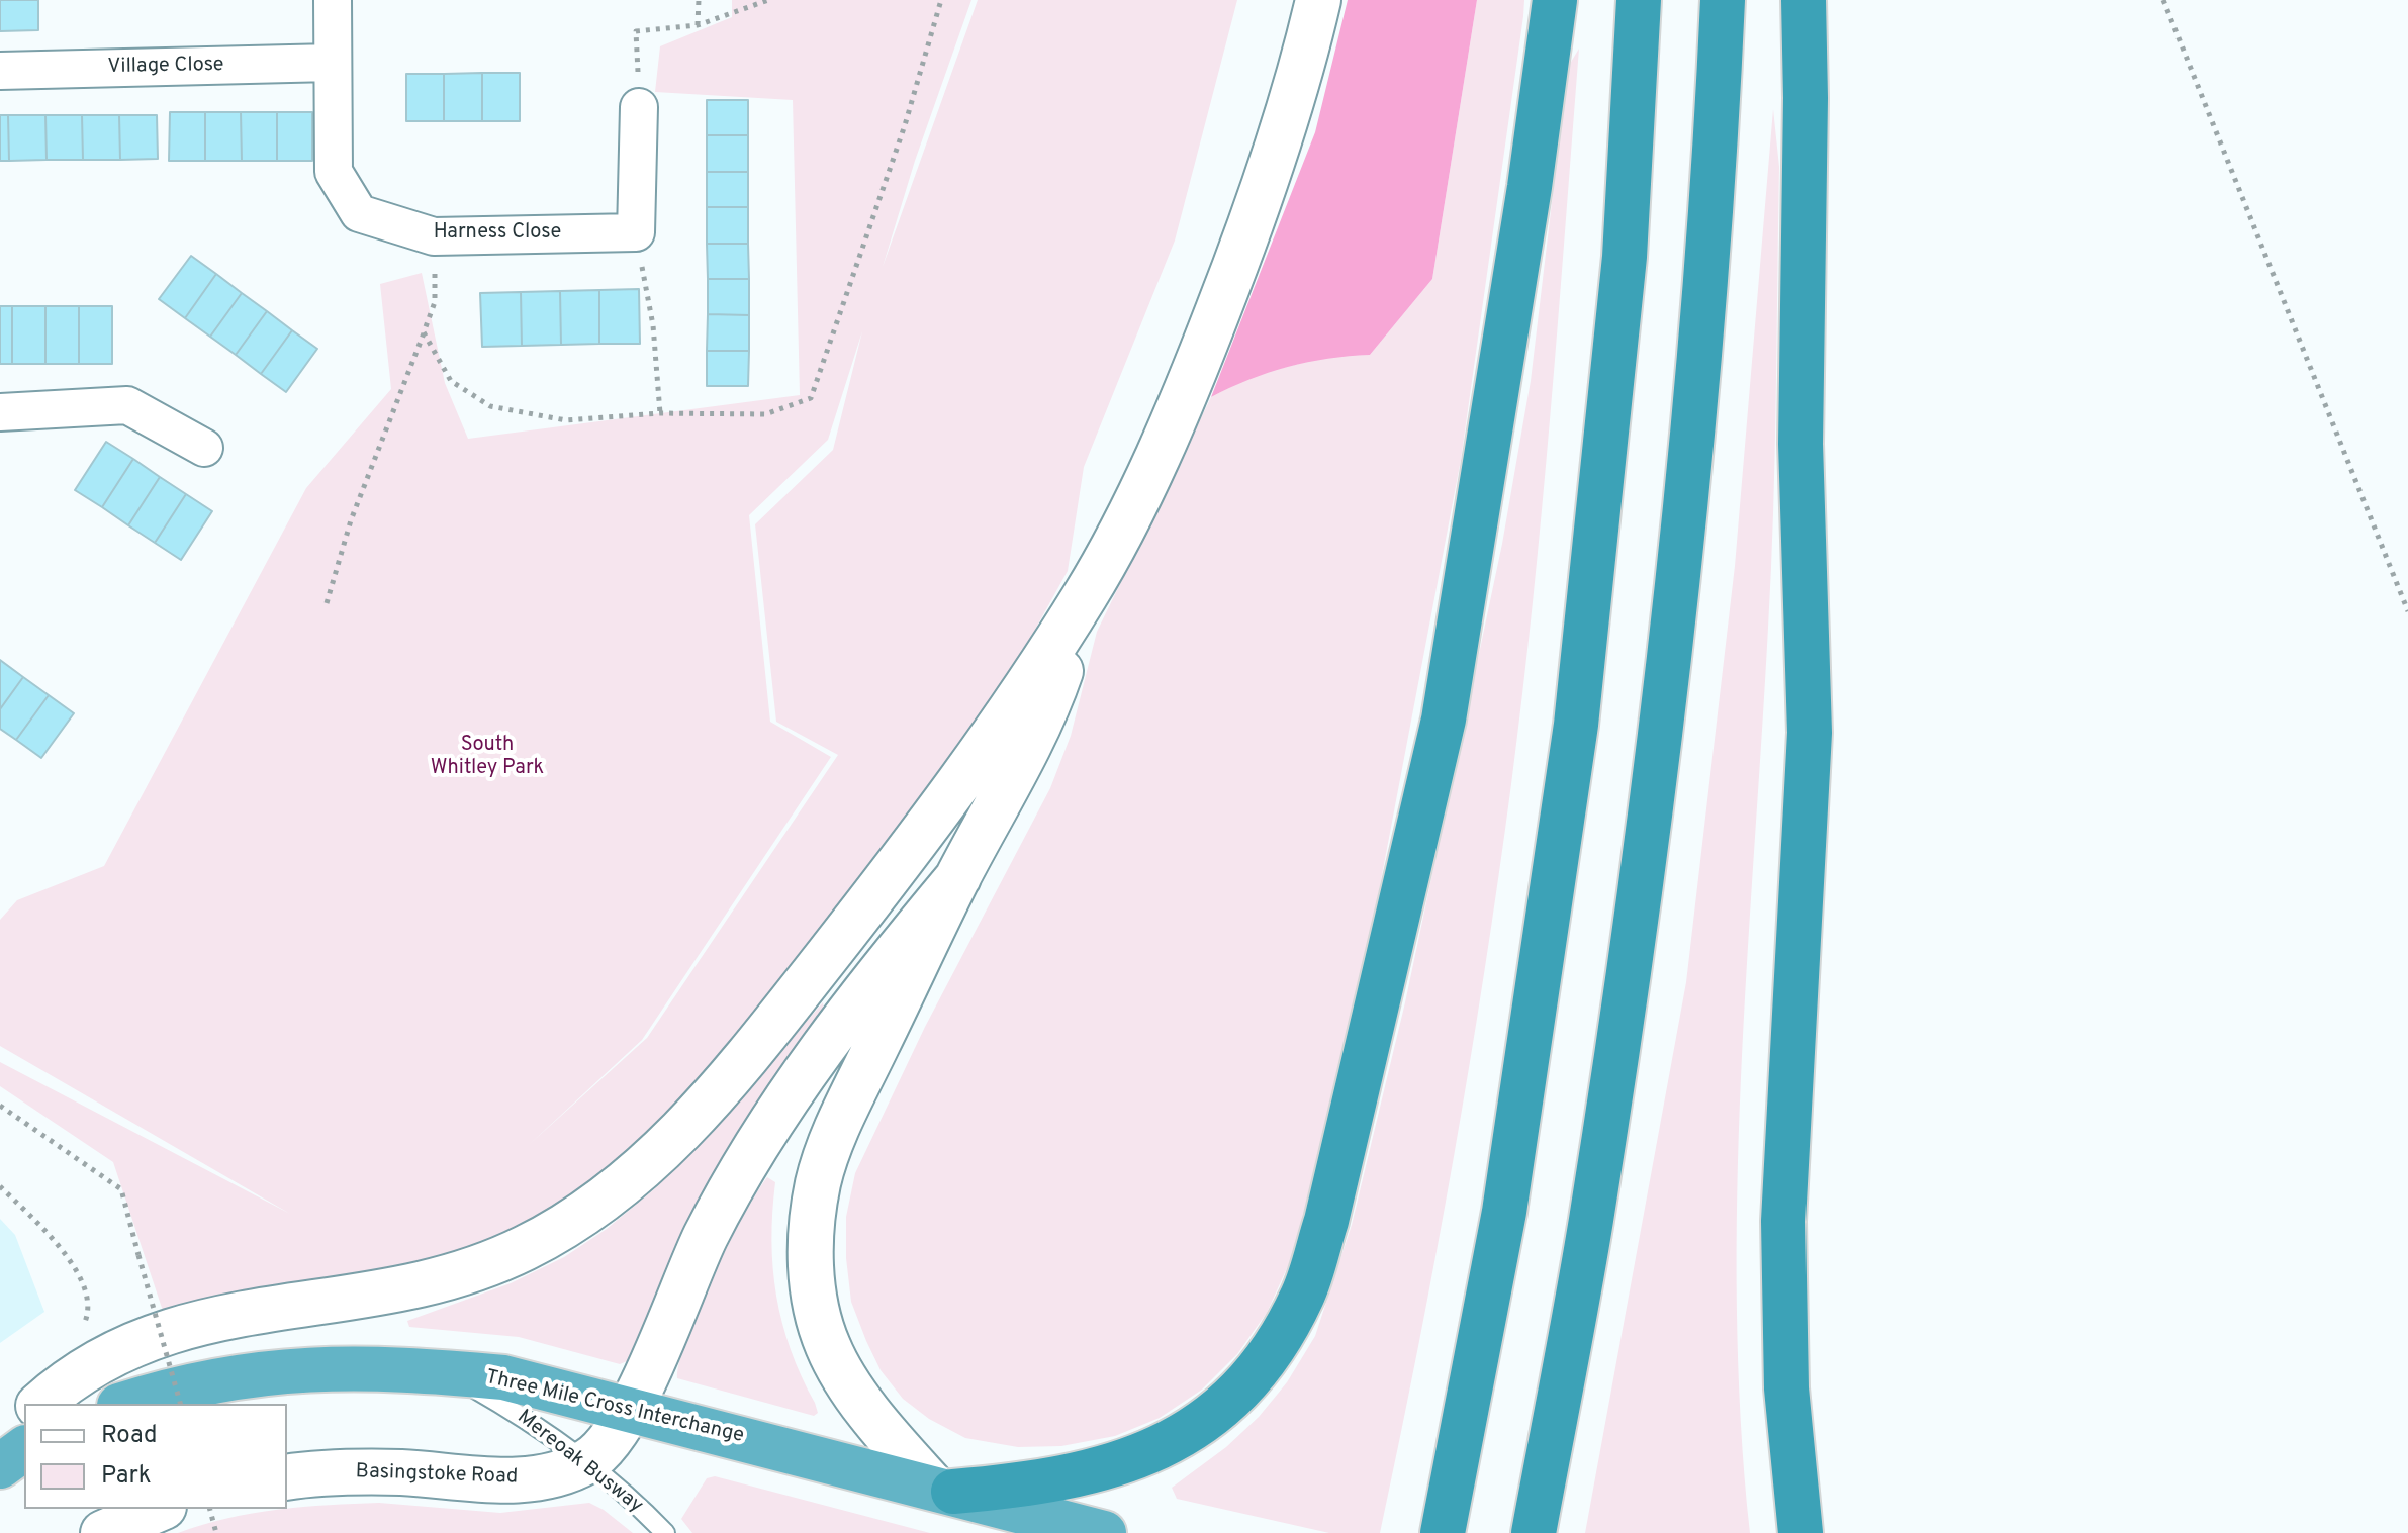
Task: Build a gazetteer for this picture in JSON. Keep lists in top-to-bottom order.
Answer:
{
  "streets": {
    "highway": ["Three Mile Cross Interchange"],
    "main road": ["Basingstoke Road"],
    "street": ["Village Close", "Harness Close"],
    "lane": ["Mereoak Busway"]
  },
  "crossings": [
    ["Village Close", "Harness Close"],
    ["Three Mile Cross Interchange", "Mereoak Busway"],
    ["Mereoak Busway", "Basingstoke Road"]
  ],
  "parks": ["South Whitley Park"],
  "legend": ["Road", "Park"]
}
